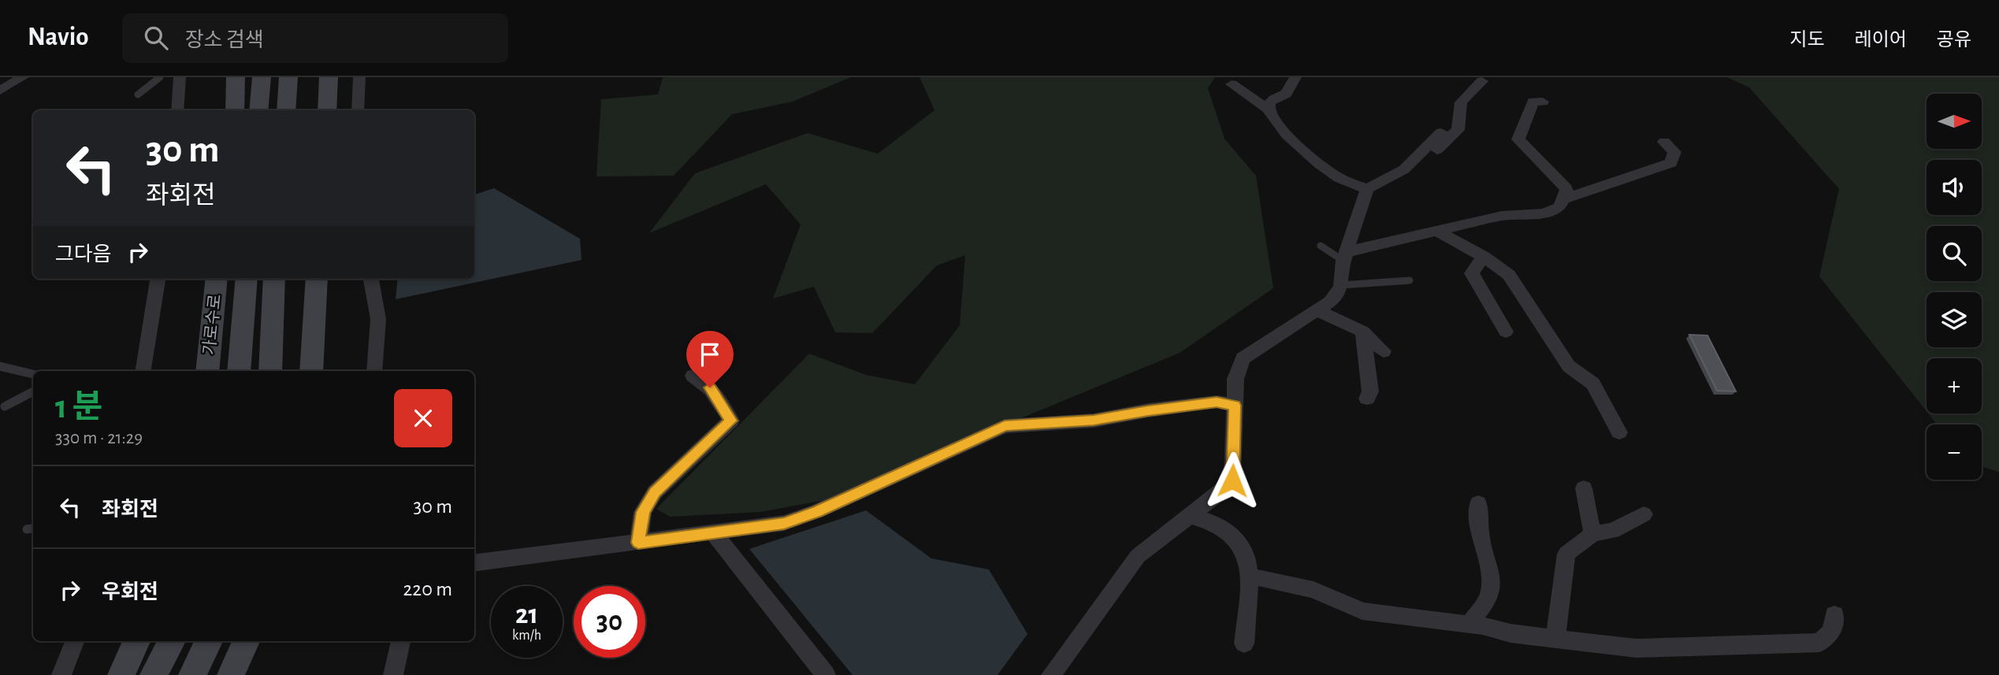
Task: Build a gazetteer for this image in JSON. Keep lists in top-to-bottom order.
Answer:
{
  "streets": {
    "main road": ["가로수로"]
  },
  "north": "right",
  "page": {
    "header": "Navio",
    "search": "장소 검색",
    "nav": ["지도", "레이어", "공유"],
    "map_buttons": ["+", "−"],
    "turn": ["30 m", "좌회전"],
    "then": "그다음",
    "heading": ["1 분", "330 m · 21:29"],
    "list": [
      {
        "name": "좌회전",
        "value": "30 m"
      },
      {
        "name": "우회전",
        "value": "220 m"
      }
    ],
    "speed": "21 km/h",
    "limit": "30"
  }
}
